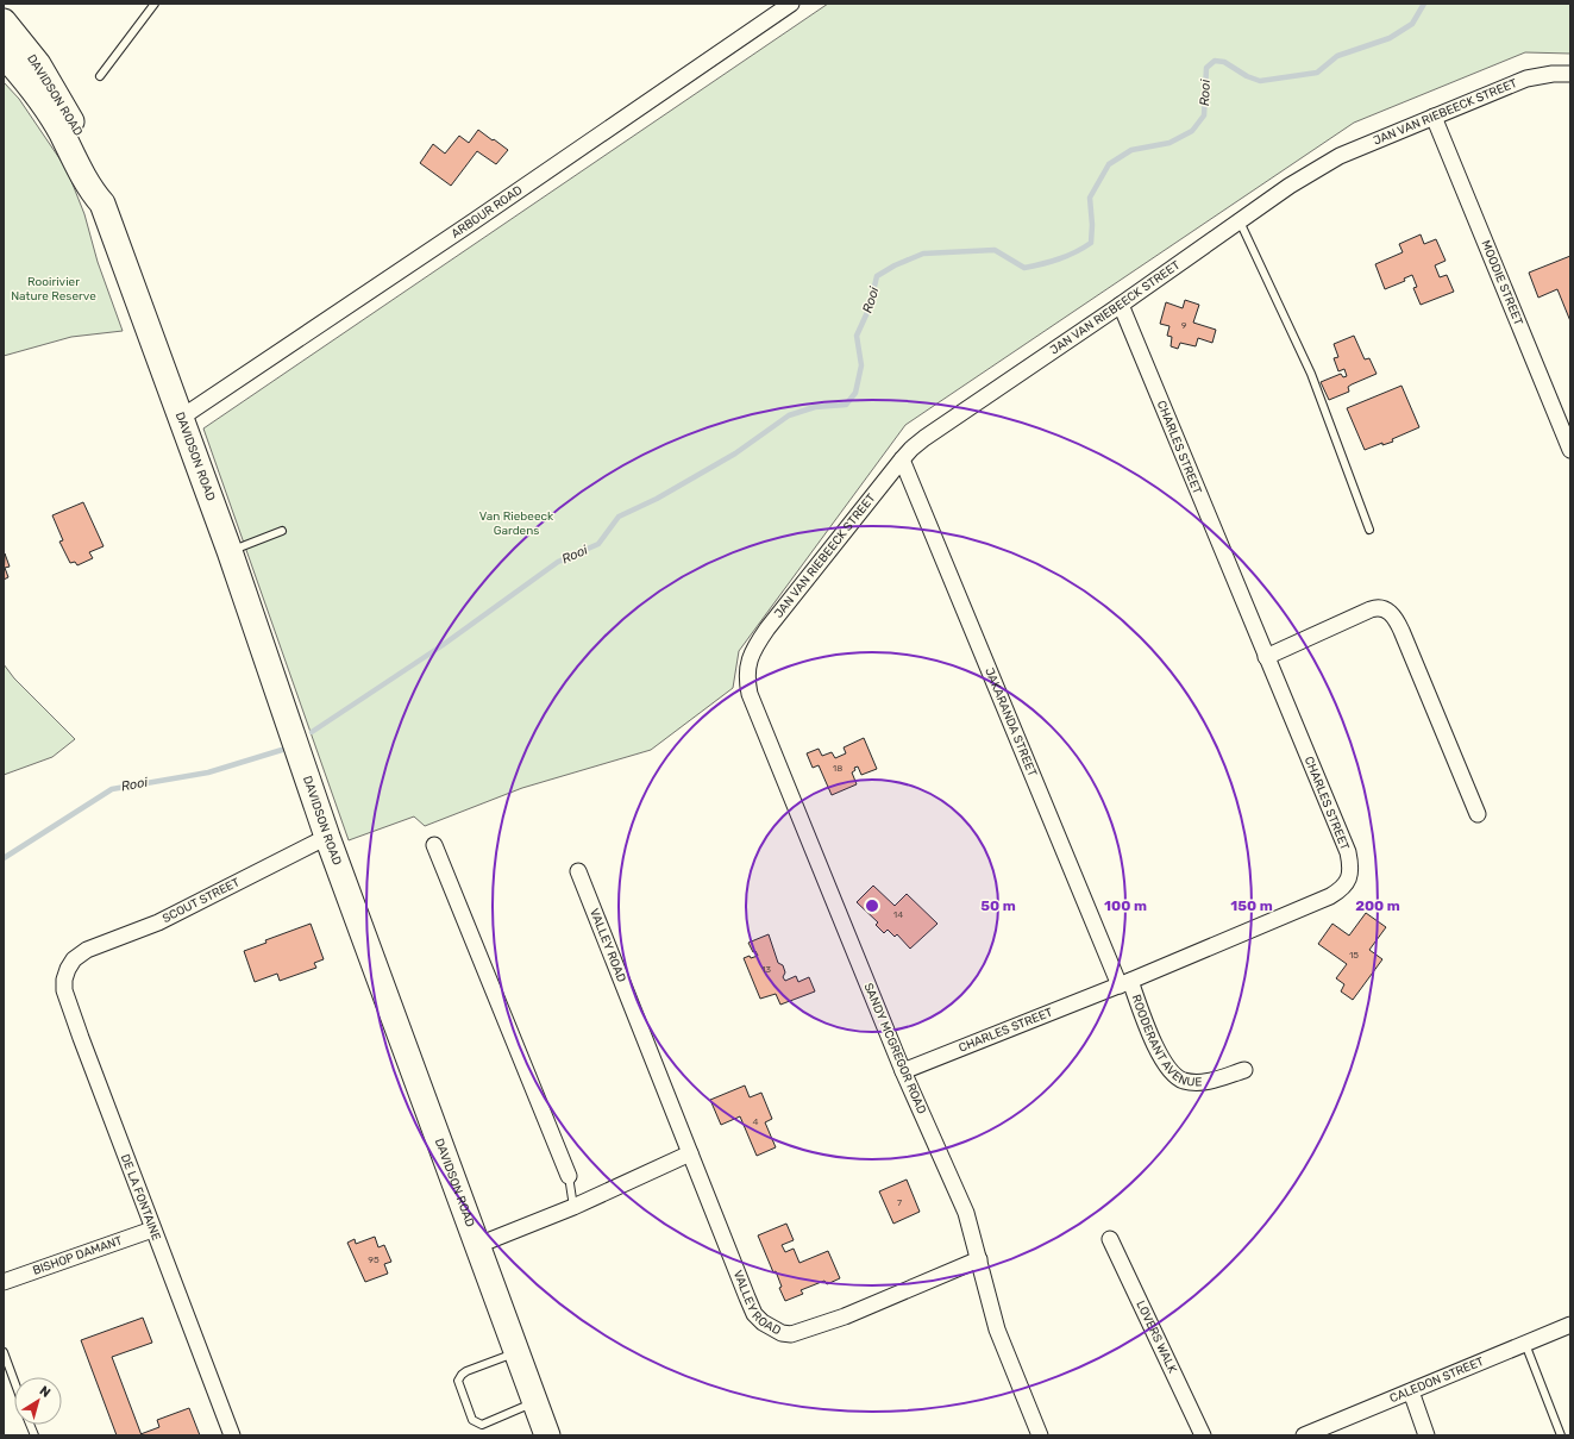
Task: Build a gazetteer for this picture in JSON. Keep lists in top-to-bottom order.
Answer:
{
  "streets": {
    "highway": ["DAVIDSON ROAD"],
    "street": [
      "JAN VAN RIEBEECK STREET",
      "ARBOUR ROAD",
      "MOODIE STREET",
      "CHARLES STREET",
      "JAKARANDA STREET",
      "SCOUT STREET",
      "VALLEY ROAD",
      "ROODERANT AVENUE",
      "SANDY MCGREGOR ROAD",
      "DE LA FONTAINE",
      "BISHOP DAMANT",
      "LOVERS WALK",
      "CALEDON STREET"
    ]
  },
  "crossings": [
    ["DAVIDSON ROAD", "ARBOUR ROAD"],
    ["DAVIDSON ROAD", "SCOUT STREET"],
    ["JAN VAN RIEBEECK STREET", "MOODIE STREET"],
    ["JAN VAN RIEBEECK STREET", "CHARLES STREET"],
    ["JAN VAN RIEBEECK STREET", "JAKARANDA STREET"],
    ["JAN VAN RIEBEECK STREET", "SANDY MCGREGOR ROAD"],
    ["CHARLES STREET", "JAKARANDA STREET"],
    ["CHARLES STREET", "ROODERANT AVENUE"],
    ["CHARLES STREET", "SANDY MCGREGOR ROAD"],
    ["JAKARANDA STREET", "ROODERANT AVENUE"],
    ["SCOUT STREET", "DE LA FONTAINE"],
    ["VALLEY ROAD", "SANDY MCGREGOR ROAD"],
    ["DE LA FONTAINE", "BISHOP DAMANT"]
  ],
  "water": ["Rooi"],
  "parks": ["Rooirivier Nature Reserve", "Van Riebeeck Gardens"],
  "house_numbers": [
    "9",
    "18",
    "14",
    "15",
    "13",
    "4",
    "7",
    "95"
  ],
  "north": "top right",
  "rings": [
    "50 m",
    "100 m",
    "150 m",
    "200 m"
  ]
}
